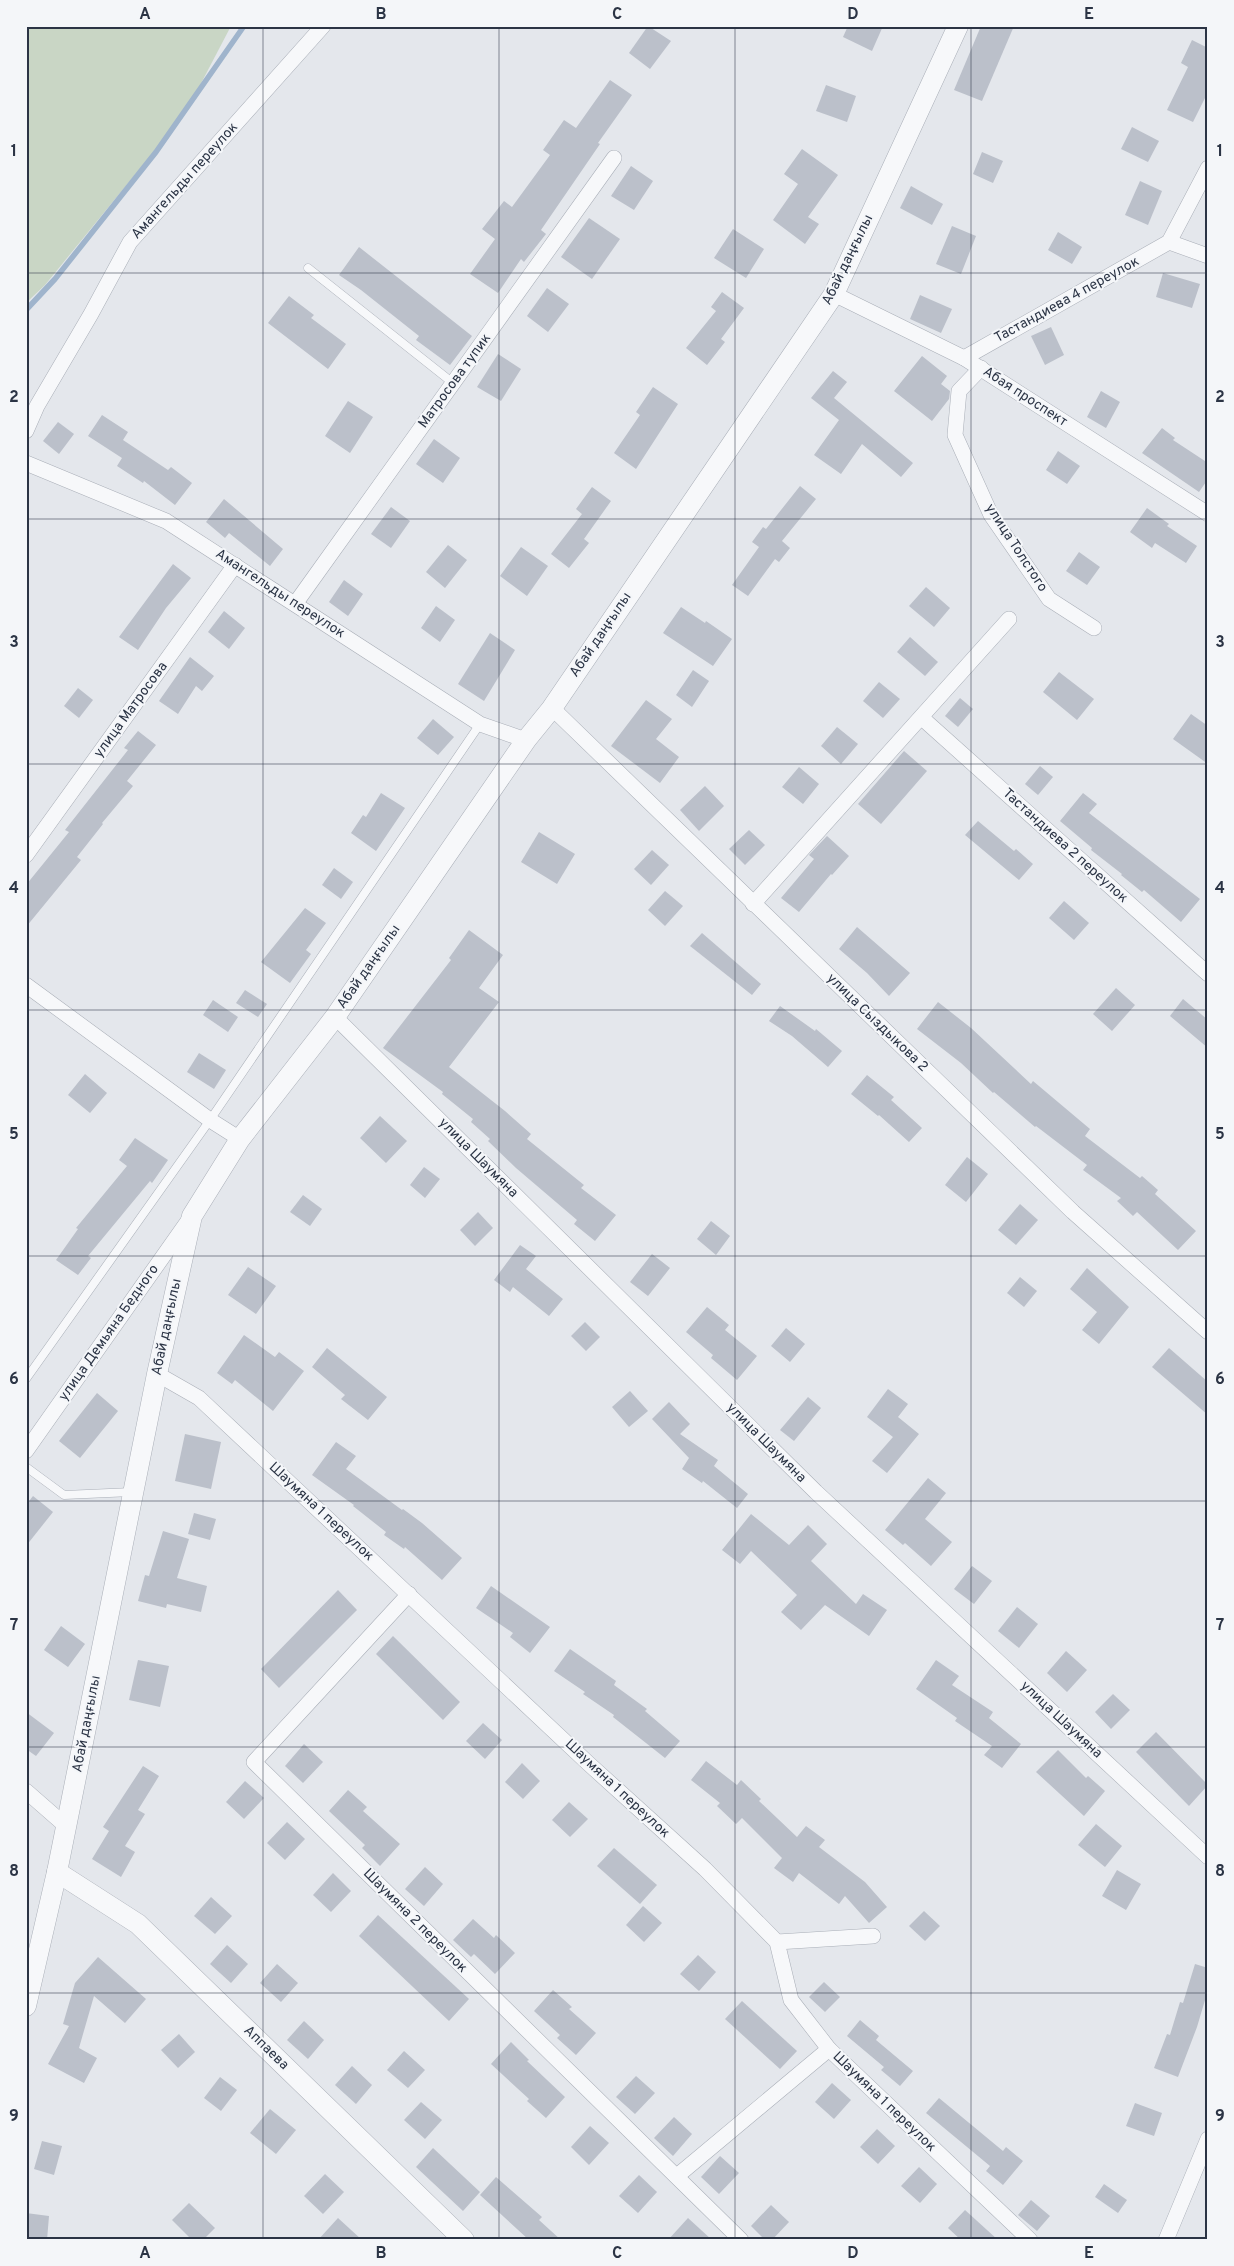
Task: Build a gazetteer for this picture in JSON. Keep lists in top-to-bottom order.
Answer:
{
  "streets": {
    "street": [
      "Амангельды переулок",
      "Абай даңғылы",
      "Тастандиева 4 переулок",
      "Матросова тупик",
      "Абая проспект",
      "улица Толстого",
      "улица Матросова",
      "Тастандиева 2 переулок",
      "улица Сыздыкова 2",
      "улица Шаумяна",
      "улица Демьяна Бедного",
      "Шаумяна 1 переулок",
      "Шаумяна 2 переулок",
      "Аппаева"
    ]
  },
  "crossings": [
    ["Амангельды переулок", "Абай даңғылы"],
    ["Амангельды переулок", "Матросова тупик"],
    ["Амангельды переулок", "улица Матросова"],
    ["Абай даңғылы", "Абая проспект"],
    ["Абай даңғылы", "улица Сыздыкова 2"],
    ["Абай даңғылы", "улица Шаумяна"],
    ["Абай даңғылы", "улица Демьяна Бедного"],
    ["Абай даңғылы", "Шаумяна 1 переулок"],
    ["Абай даңғылы", "Аппаева"],
    ["Тастандиева 4 переулок", "Абая проспект"],
    ["Абая проспект", "улица Толстого"],
    ["Шаумяна 1 переулок", "Шаумяна 2 переулок"]
  ],
  "grid": {
    "columns": [
      "A",
      "B",
      "C",
      "D",
      "E"
    ],
    "rows": [
      "1",
      "2",
      "3",
      "4",
      "5",
      "6",
      "7",
      "8",
      "9"
    ]
  }
}
